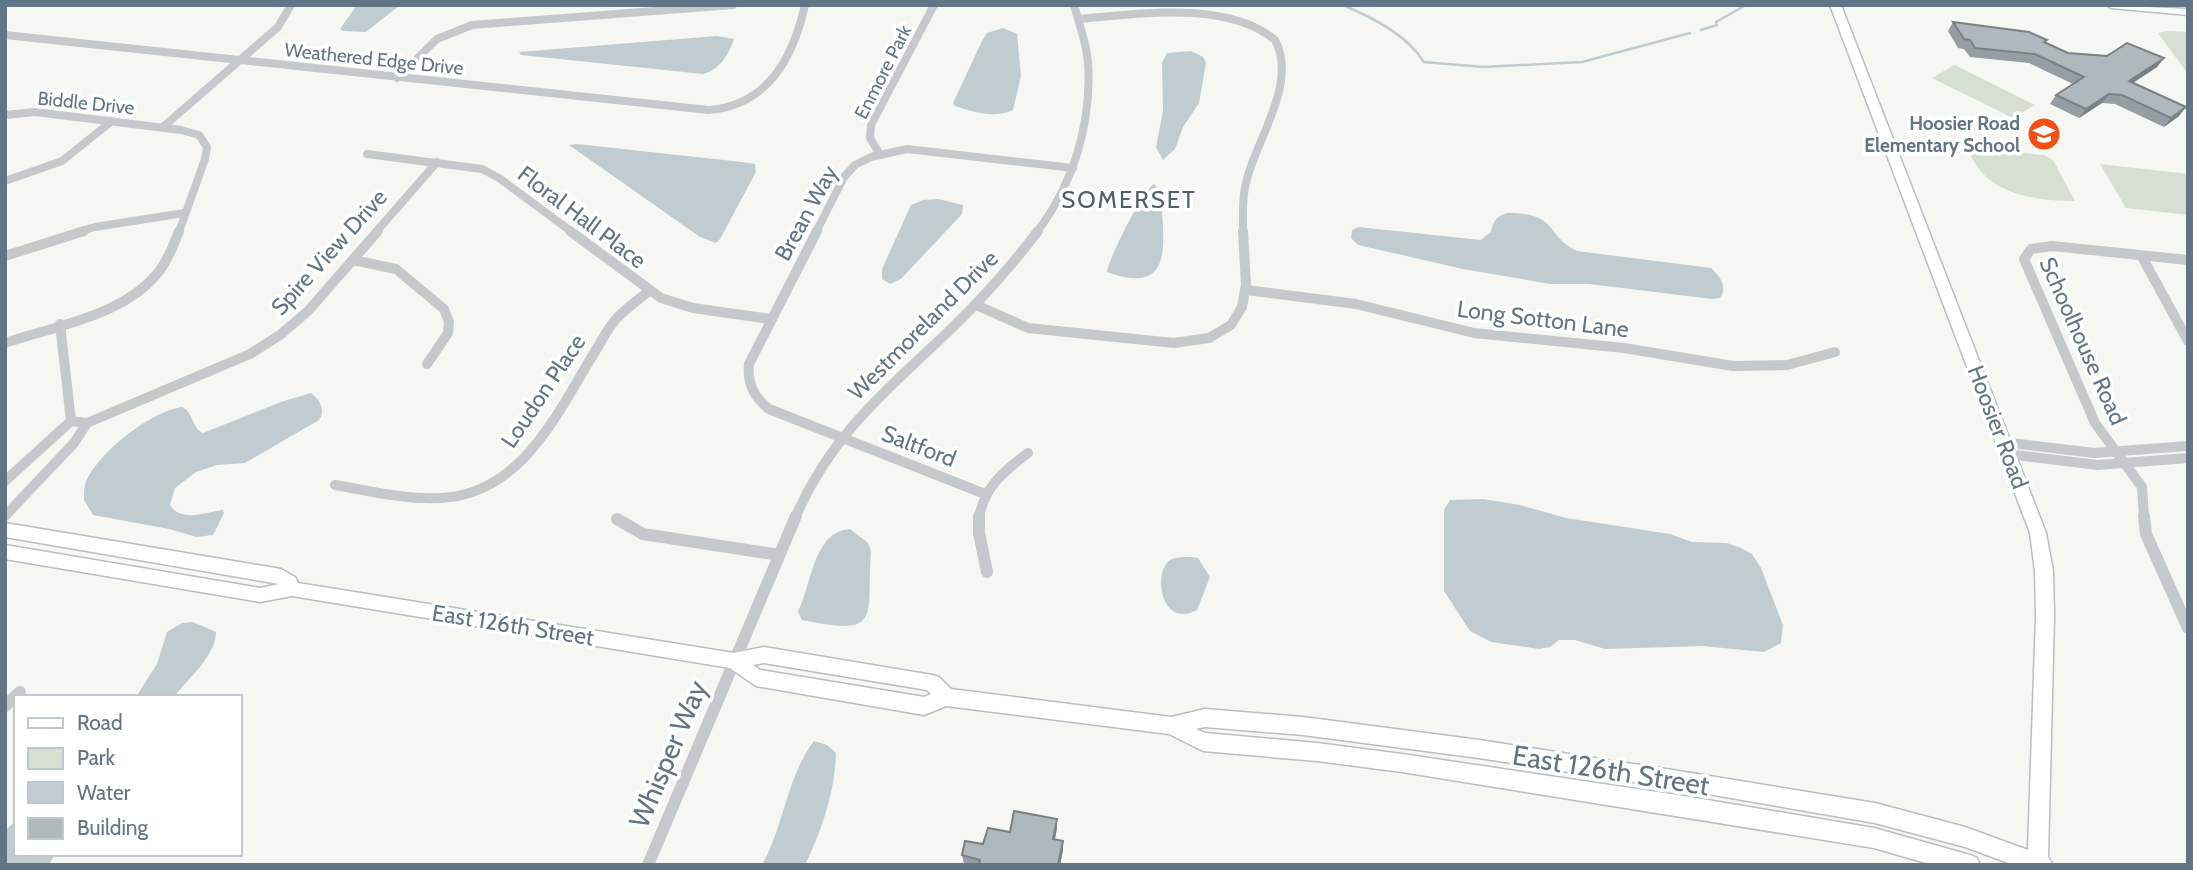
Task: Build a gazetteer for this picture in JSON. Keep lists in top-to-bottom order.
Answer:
{
  "streets": {
    "main road": ["Hoosier Road", "East 126th Street"],
    "street": [
      "Weathered Edge Drive",
      "Enmore Park",
      "Biddle Drive",
      "Brean Way",
      "Floral Hall Place",
      "Spire View Drive",
      "Long Sotton Lane",
      "Westmoreland Drive",
      "Schoolhouse Road",
      "Loudon Place",
      "Saltford",
      "Whisper Way"
    ]
  },
  "crossings": [
    ["Enmore Park", "Brean Way"],
    ["Brean Way", "Floral Hall Place"],
    ["Brean Way", "Westmoreland Drive"],
    ["Brean Way", "Saltford"],
    ["Floral Hall Place", "Spire View Drive"],
    ["Floral Hall Place", "Loudon Place"],
    ["Westmoreland Drive", "Saltford"],
    ["Westmoreland Drive", "East 126th Street"],
    ["Westmoreland Drive", "Whisper Way"],
    ["Hoosier Road", "East 126th Street"],
    ["East 126th Street", "Whisper Way"]
  ],
  "districts": ["SOMERSET"],
  "places": {
    "school or university": ["Hoosier Road Elementary School"]
  },
  "legend": [
    "Road",
    "Park",
    "Water",
    "Building"
  ]
}
